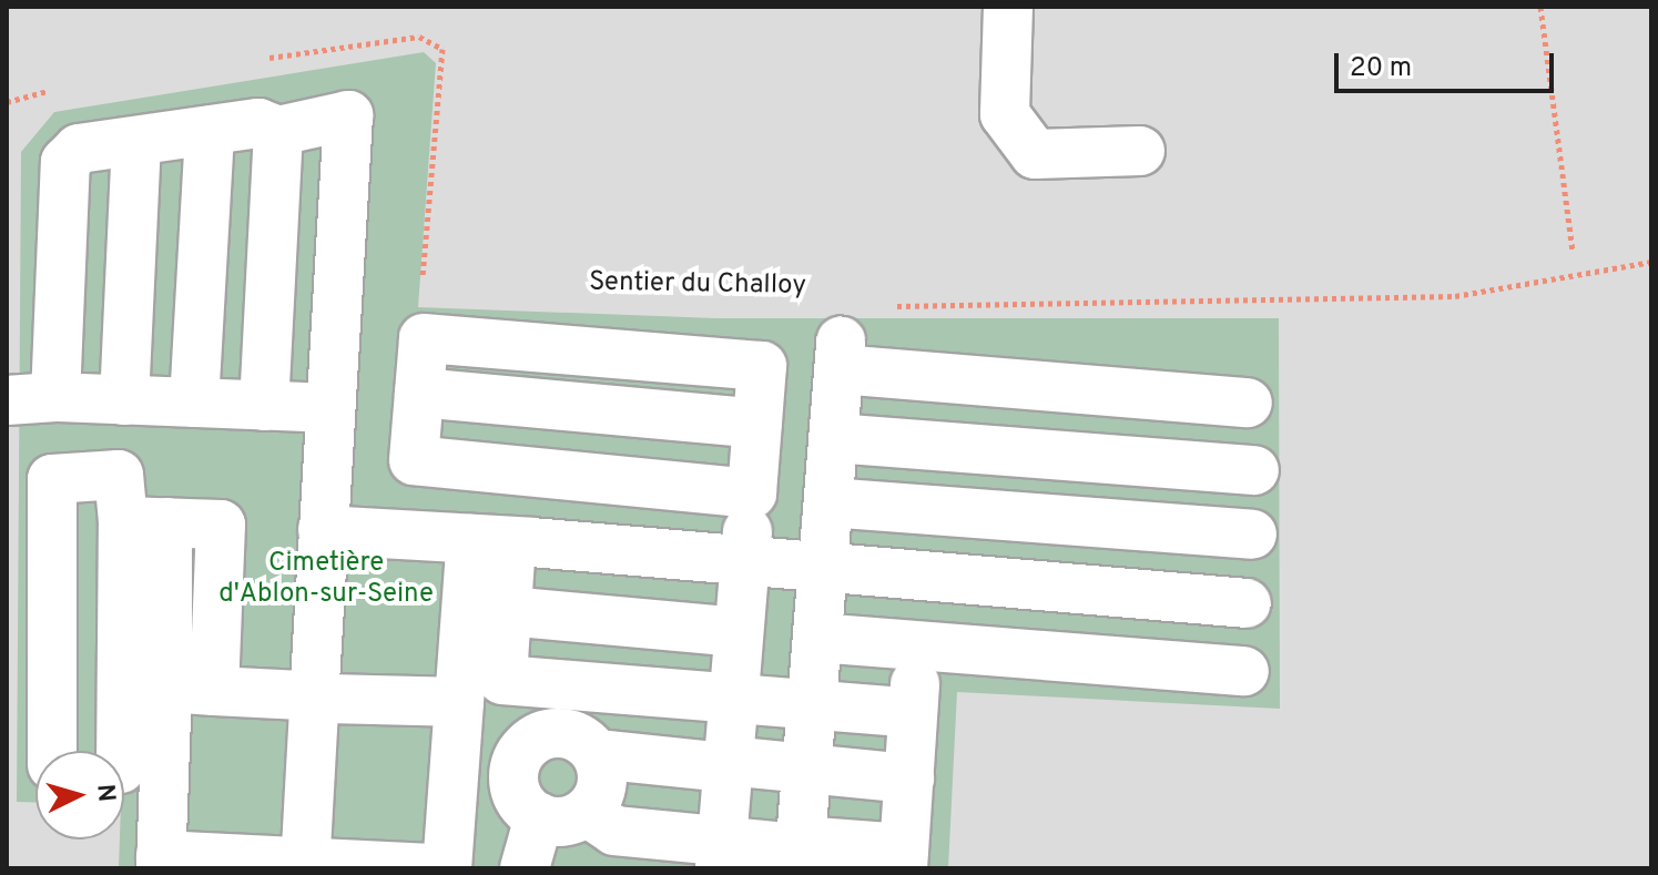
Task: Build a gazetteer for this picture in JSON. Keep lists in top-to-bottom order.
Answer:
{
  "parks": ["Cimetière d'Ablon-sur-Seine"],
  "scale_bar": "20 m",
  "north": "right"
}
